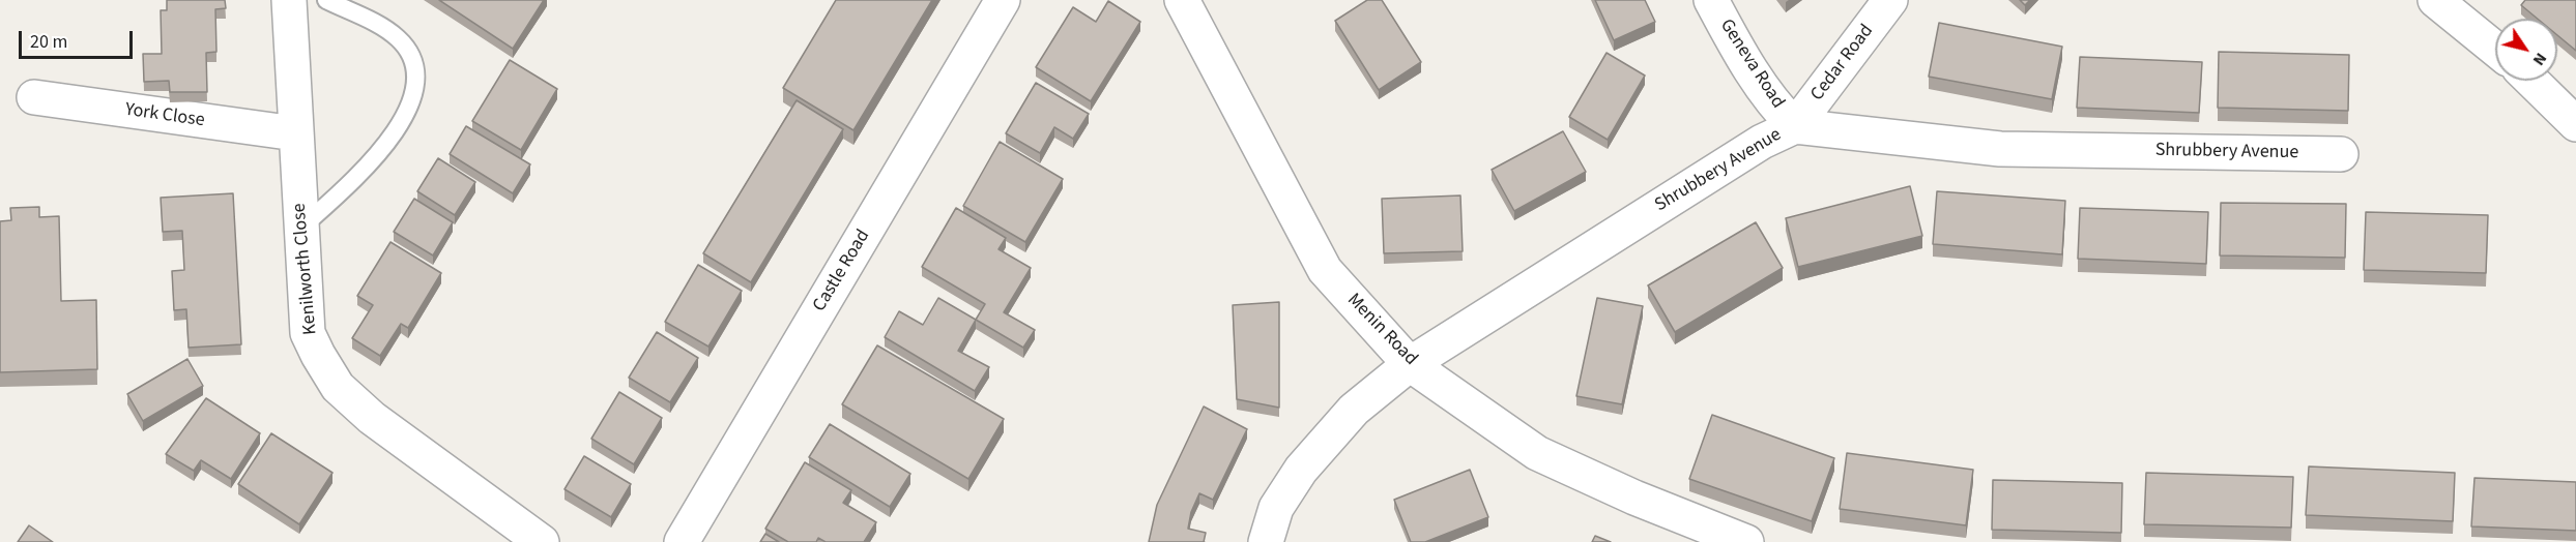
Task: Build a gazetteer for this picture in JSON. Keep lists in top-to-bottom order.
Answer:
{
  "streets": {
    "street": [
      "Cedar Road",
      "Geneva Road",
      "York Close",
      "Shrubbery Avenue",
      "Kenilworth Close",
      "Castle Road",
      "Menin Road"
    ]
  },
  "crossings": [
    ["Cedar Road", "Geneva Road"],
    ["Cedar Road", "Shrubbery Avenue"],
    ["Geneva Road", "Shrubbery Avenue"],
    ["York Close", "Kenilworth Close"],
    ["Shrubbery Avenue", "Menin Road"]
  ],
  "scale_bar": "20 m",
  "north": "bottom right"
}
